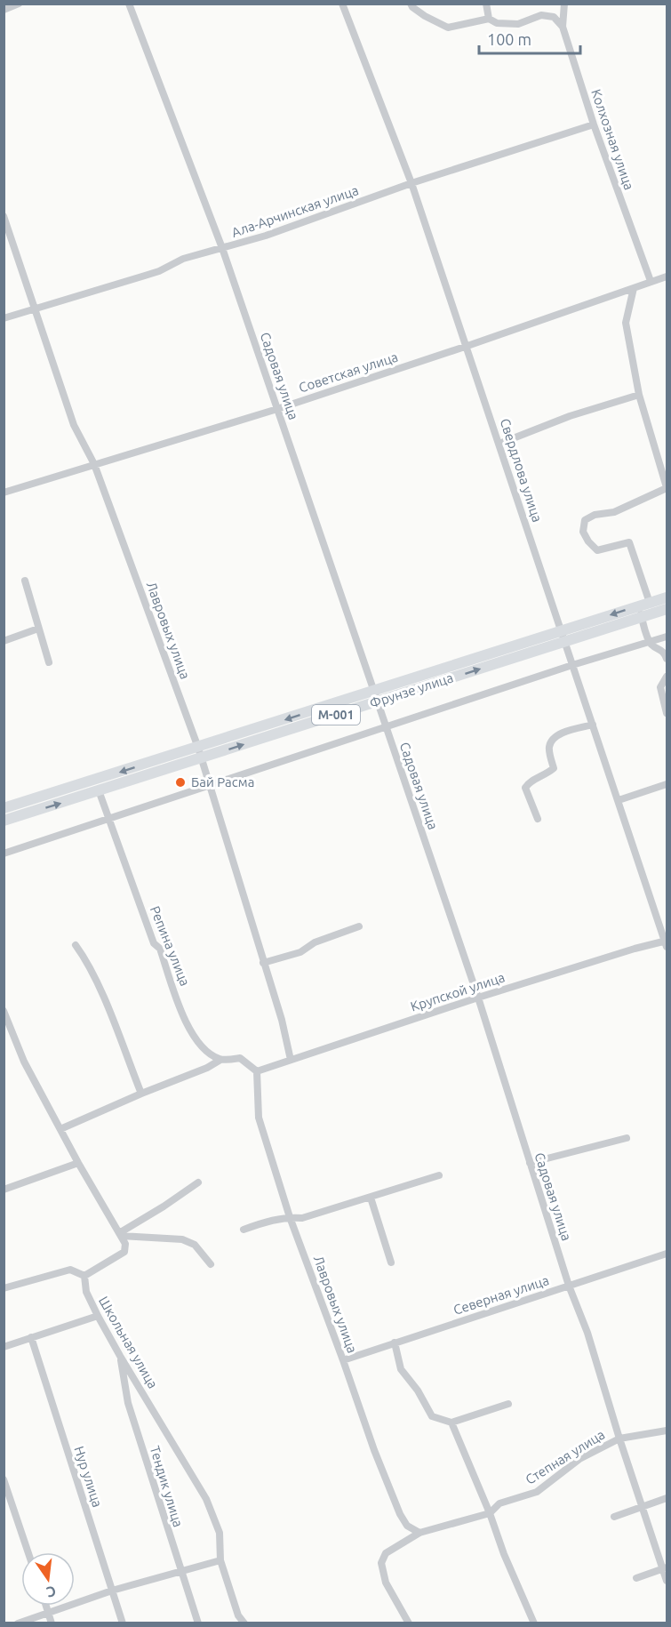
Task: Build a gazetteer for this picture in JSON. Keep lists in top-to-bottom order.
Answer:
{
  "streets": {
    "main road": ["Фрунзе улица", "M-001"],
    "street": [
      "Колхозная улица",
      "Ала-Арчинская улица",
      "Советская улица",
      "Садовая улица",
      "Свердлова улица",
      "Лавровых улица",
      "Репина улица",
      "Крупской улица",
      "Северная улица",
      "Школьная улица",
      "Степная улица",
      "Нур улица",
      "Тендик улица"
    ]
  },
  "crossings": [
    ["Колхозная улица", "Ала-Арчинская улица"],
    ["Колхозная улица", "Советская улица"],
    ["Ала-Арчинская улица", "Садовая улица"],
    ["Ала-Арчинская улица", "Свердлова улица"],
    ["Ала-Арчинская улица", "Лавровых улица"],
    ["Советская улица", "Садовая улица"],
    ["Советская улица", "Свердлова улица"],
    ["Советская улица", "Лавровых улица"],
    ["Садовая улица", "Фрунзе улица"],
    ["Садовая улица", "Крупской улица"],
    ["Садовая улица", "Северная улица"],
    ["Садовая улица", "Степная улица"],
    ["Свердлова улица", "Фрунзе улица"],
    ["Свердлова улица", "Крупской улица"],
    ["Лавровых улица", "Фрунзе улица"],
    ["Лавровых улица", "Крупской улица"],
    ["Лавровых улица", "Северная улица"],
    ["Лавровых улица", "Степная улица"],
    ["Фрунзе улица", "Репина улица"],
    ["Школьная улица", "Тендик улица"]
  ],
  "places": ["Бай Расма"],
  "scale_bar": "100 m",
  "north": "bottom"
}
